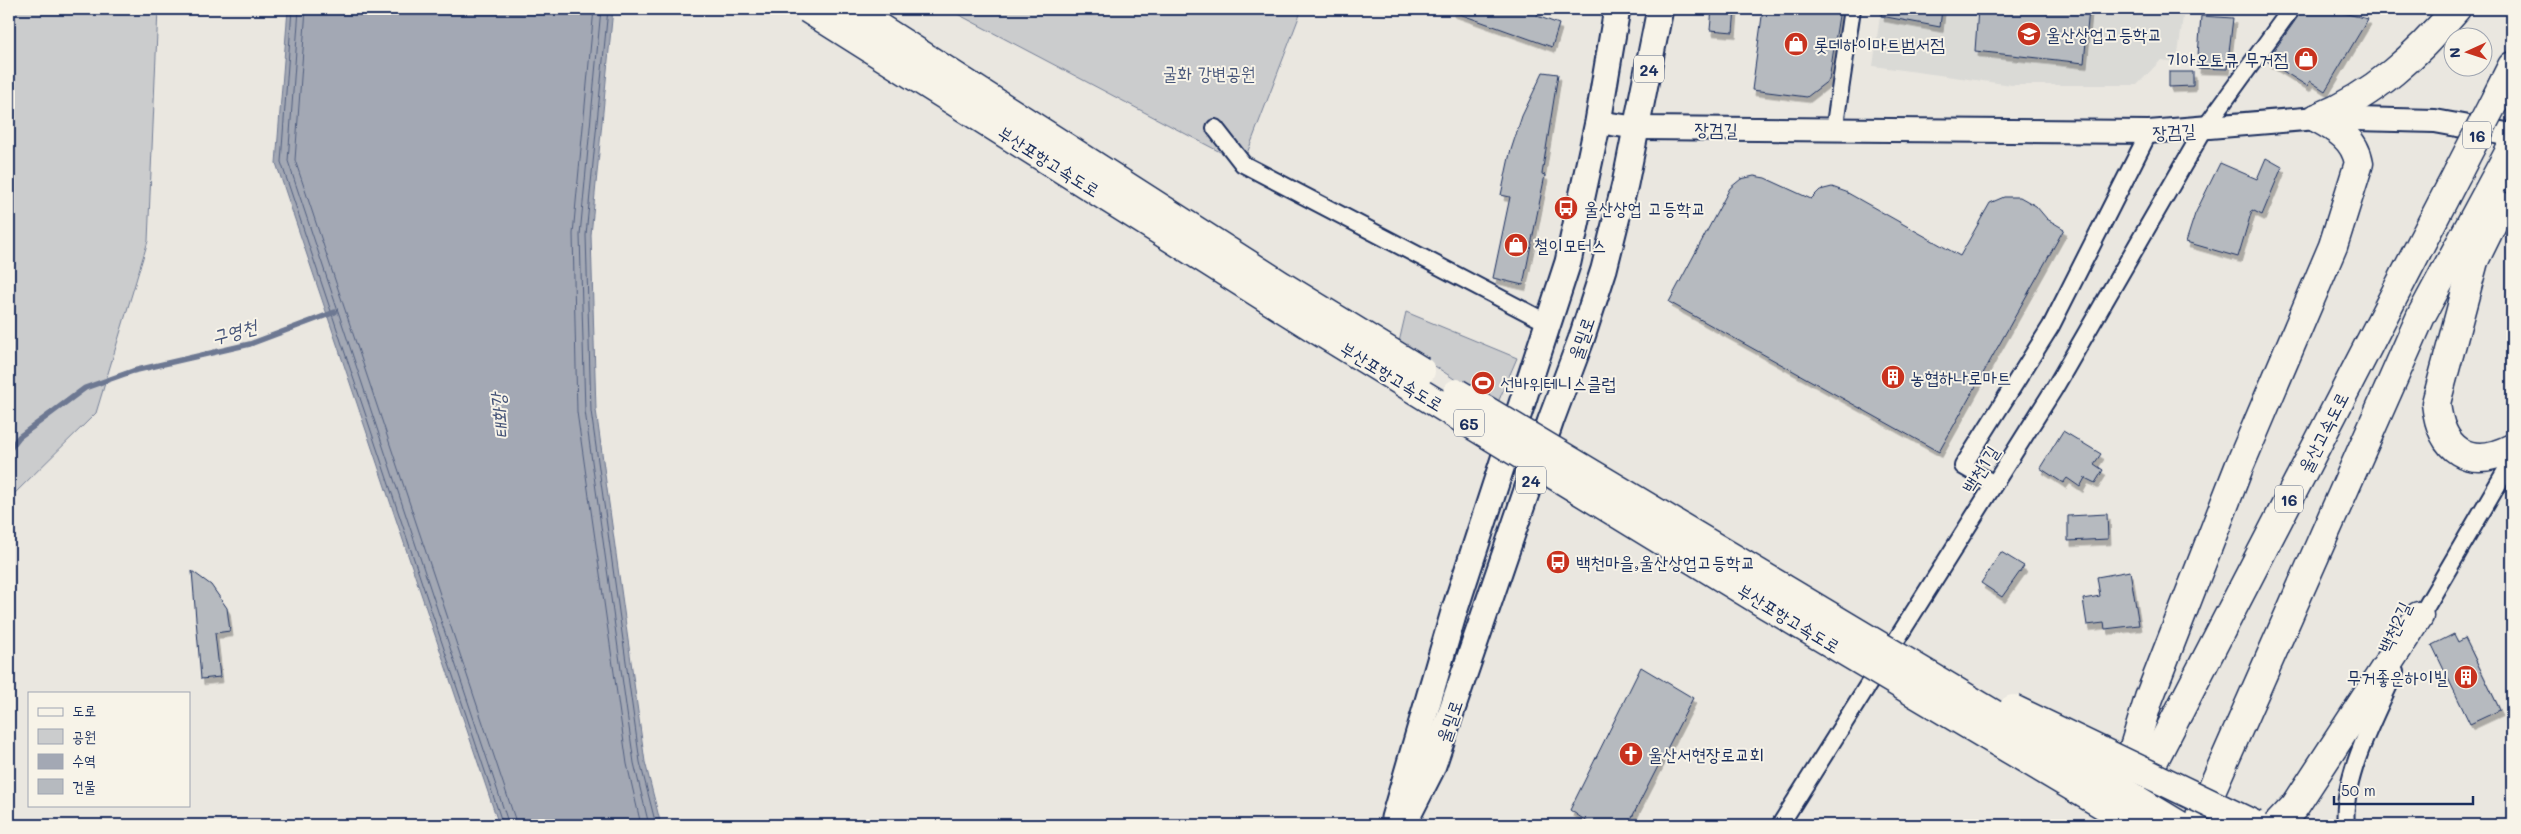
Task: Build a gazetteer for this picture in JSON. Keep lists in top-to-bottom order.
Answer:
{
  "streets": {
    "highway": [
      "16",
      "부산포항고속도로",
      "65",
      "울산고속도로"
    ],
    "main road": ["24", "장검길", "울밀로"],
    "street": ["백천1길", "백천2길"]
  },
  "crossings": [
    ["장검길", "울밀로"],
    ["장검길", "백천1길"]
  ],
  "water": ["구영천", "태화강"],
  "parks": ["굴화 강변공원"],
  "places": {
    "school or university": ["울산상업고등학교"],
    "shop": ["롯데하이마트범서점", "기아오토큐 무거점", "철이모터스"],
    "bus stop": ["울산상업 고등학교", "백천마을,울산상업고등학교"],
    "building": ["농협하나로마트", "무거좋은하이빌"],
    "sports": ["선바위테니스클럽"],
    "church": ["울산서현장로교회"]
  },
  "legend": [
    "도로",
    "공원",
    "수역",
    "건물"
  ],
  "scale_bar": "50 m",
  "north": "left"
}
